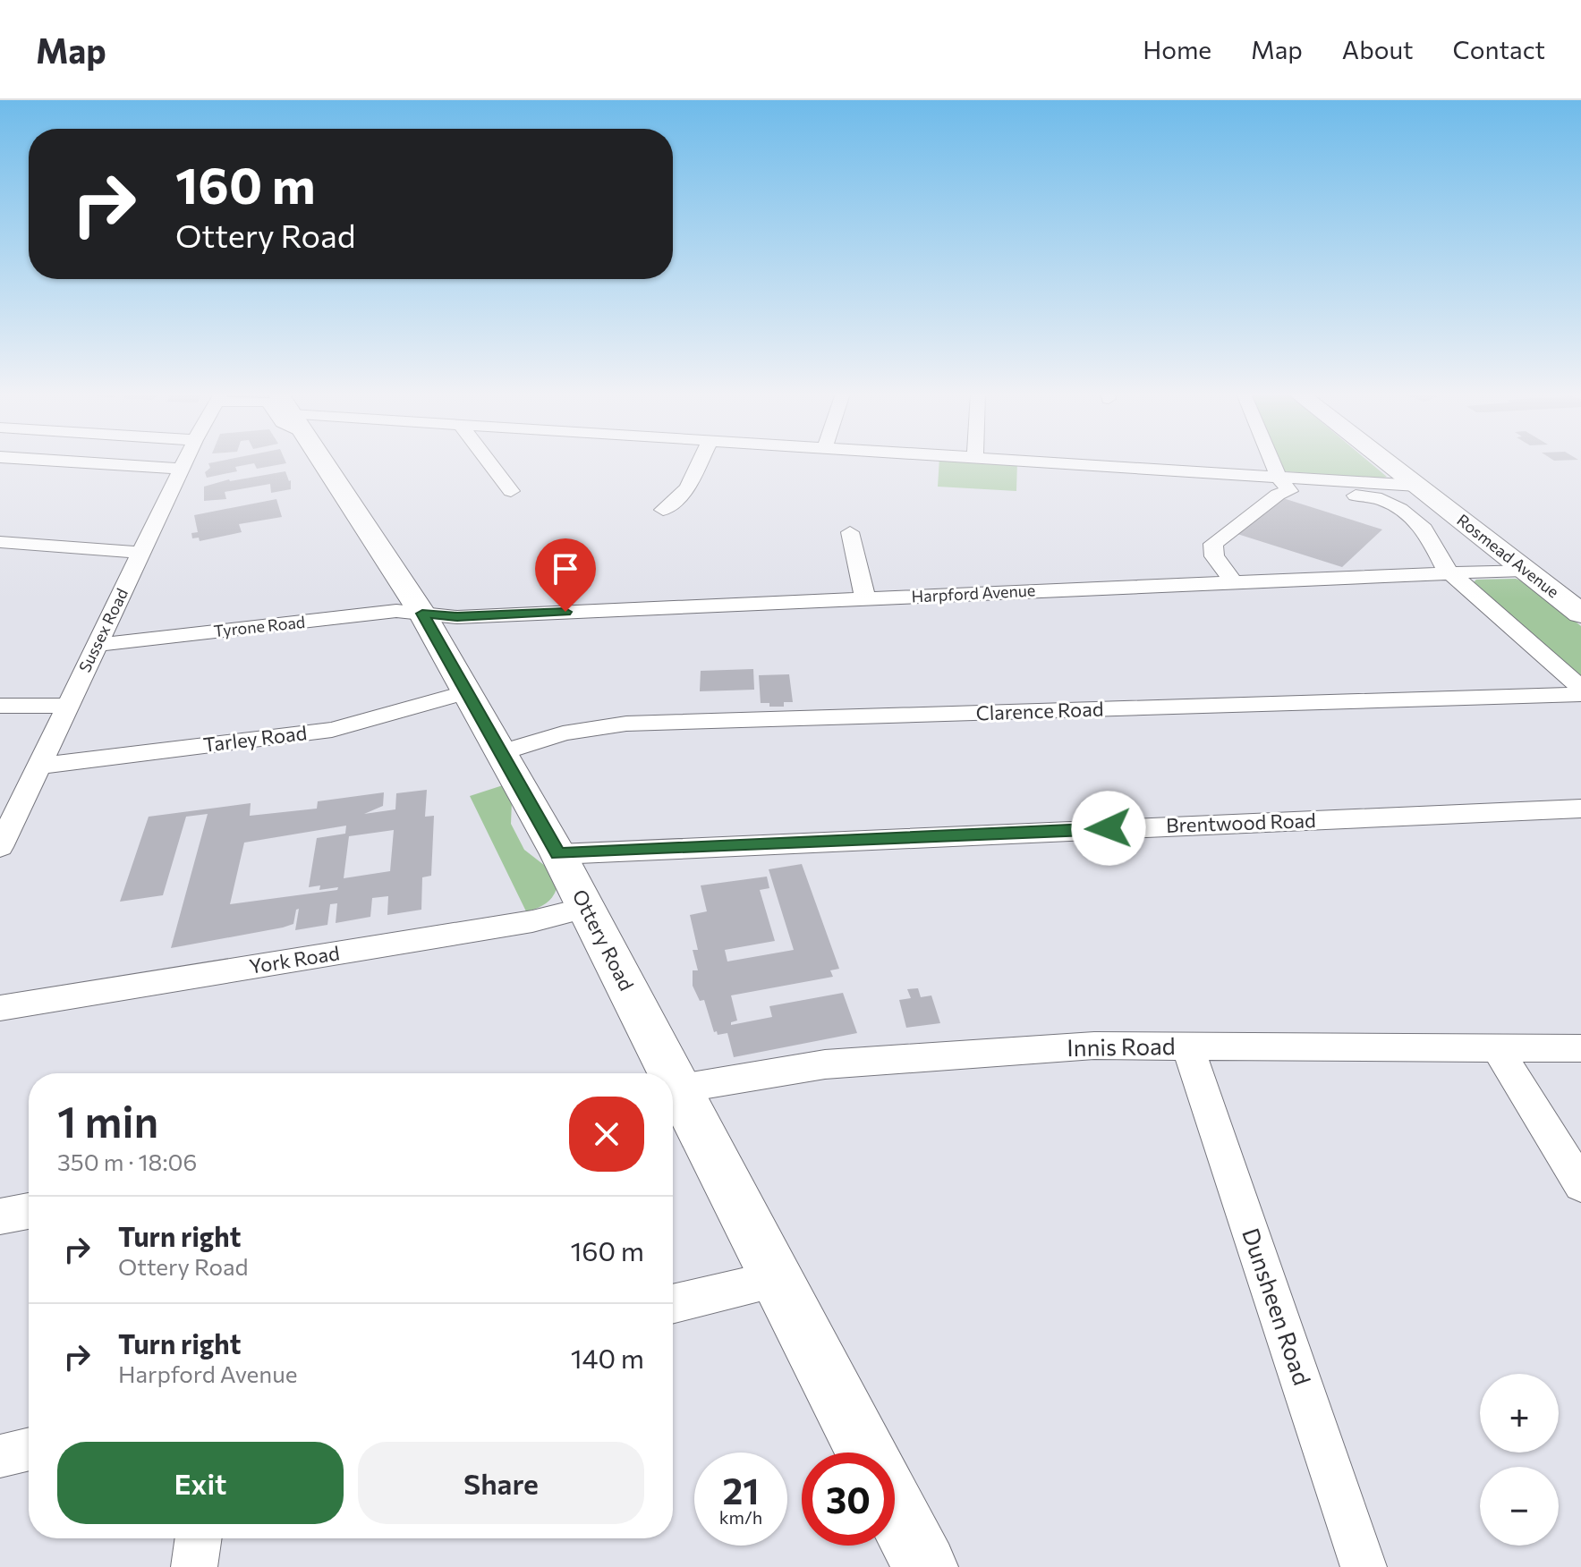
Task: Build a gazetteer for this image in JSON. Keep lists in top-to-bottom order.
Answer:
{
  "streets": {
    "street": [
      "Rosmead Avenue",
      "Harpford Avenue",
      "Tyrone Road",
      "Sussex Road",
      "Clarence Road",
      "Tarley Road",
      "Brentwood Road",
      "Ottery Road",
      "York Road",
      "Innis Road",
      "Dunsheen Road"
    ]
  },
  "crossings": [
    ["Rosmead Avenue", "Harpford Avenue"],
    ["Harpford Avenue", "Tyrone Road"],
    ["Harpford Avenue", "Ottery Road"],
    ["Tyrone Road", "Sussex Road"],
    ["Tyrone Road", "Ottery Road"],
    ["Sussex Road", "Tarley Road"],
    ["Clarence Road", "Ottery Road"],
    ["Tarley Road", "Ottery Road"],
    ["Brentwood Road", "Ottery Road"],
    ["Ottery Road", "York Road"],
    ["Innis Road", "Dunsheen Road"]
  ],
  "page": {
    "header": "Map",
    "nav": [
      "Home",
      "Map",
      "About",
      "Contact"
    ],
    "turn": ["160 m", "Ottery Road"],
    "heading": ["1 min", "350 m · 18:06"],
    "list": [
      {
        "name": "Turn right",
        "note": "Ottery Road",
        "value": "160 m"
      },
      {
        "name": "Turn right",
        "note": "Harpford Avenue",
        "value": "140 m"
      }
    ],
    "map_buttons": ["+", "−"],
    "buttons": ["Exit", "Share"],
    "speed": "21 km/h",
    "limit": "30"
  }
}
